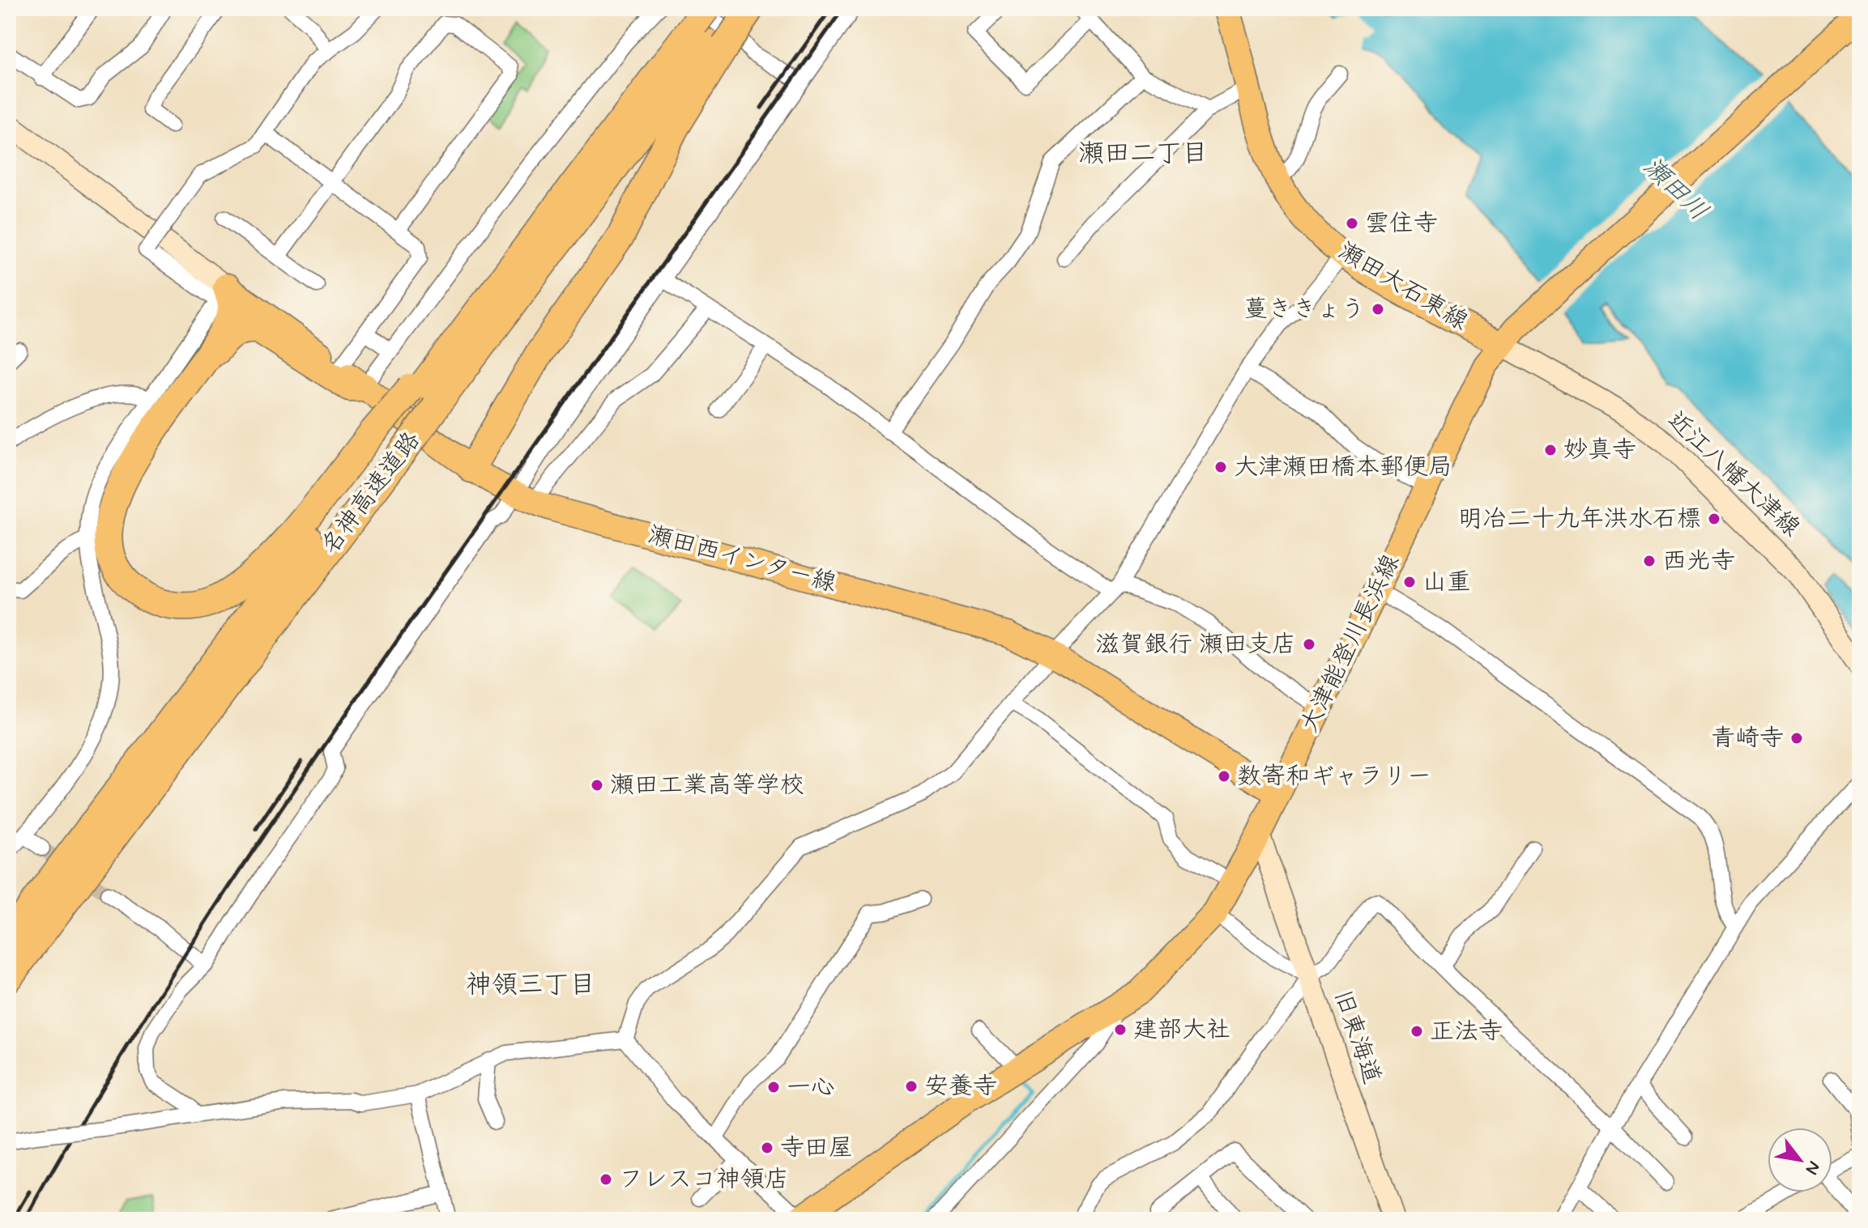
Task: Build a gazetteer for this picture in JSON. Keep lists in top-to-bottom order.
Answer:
{
  "streets": {
    "highway": ["名神高速道路"],
    "main road": ["瀬田大石東線", "瀬田西インター線", "大津能登川長浜線"],
    "street": ["近江八幡大津線", "旧東海道"]
  },
  "crossings": [
    ["瀬田大石東線", "近江八幡大津線"],
    ["瀬田大石東線", "大津能登川長浜線"],
    ["近江八幡大津線", "大津能登川長浜線"],
    ["瀬田西インター線", "大津能登川長浜線"],
    ["大津能登川長浜線", "旧東海道"]
  ],
  "districts": ["瀬田二丁目", "神領三丁目"],
  "water": ["瀬田川"],
  "places": [
    "雲住寺",
    "蔓ききょう",
    "妙真寺",
    "大津瀬田橋本郵便局",
    "明冶二十九年洪水石標",
    "西光寺",
    "山重",
    "滋賀銀行 瀬田支店",
    "青崎寺",
    "数寄和ギャラリー",
    "瀬田工業高等学校",
    "建部大社",
    "正法寺",
    "安養寺",
    "一心",
    "寺田屋",
    "フレスコ神領店"
  ],
  "north": "bottom right"
}
